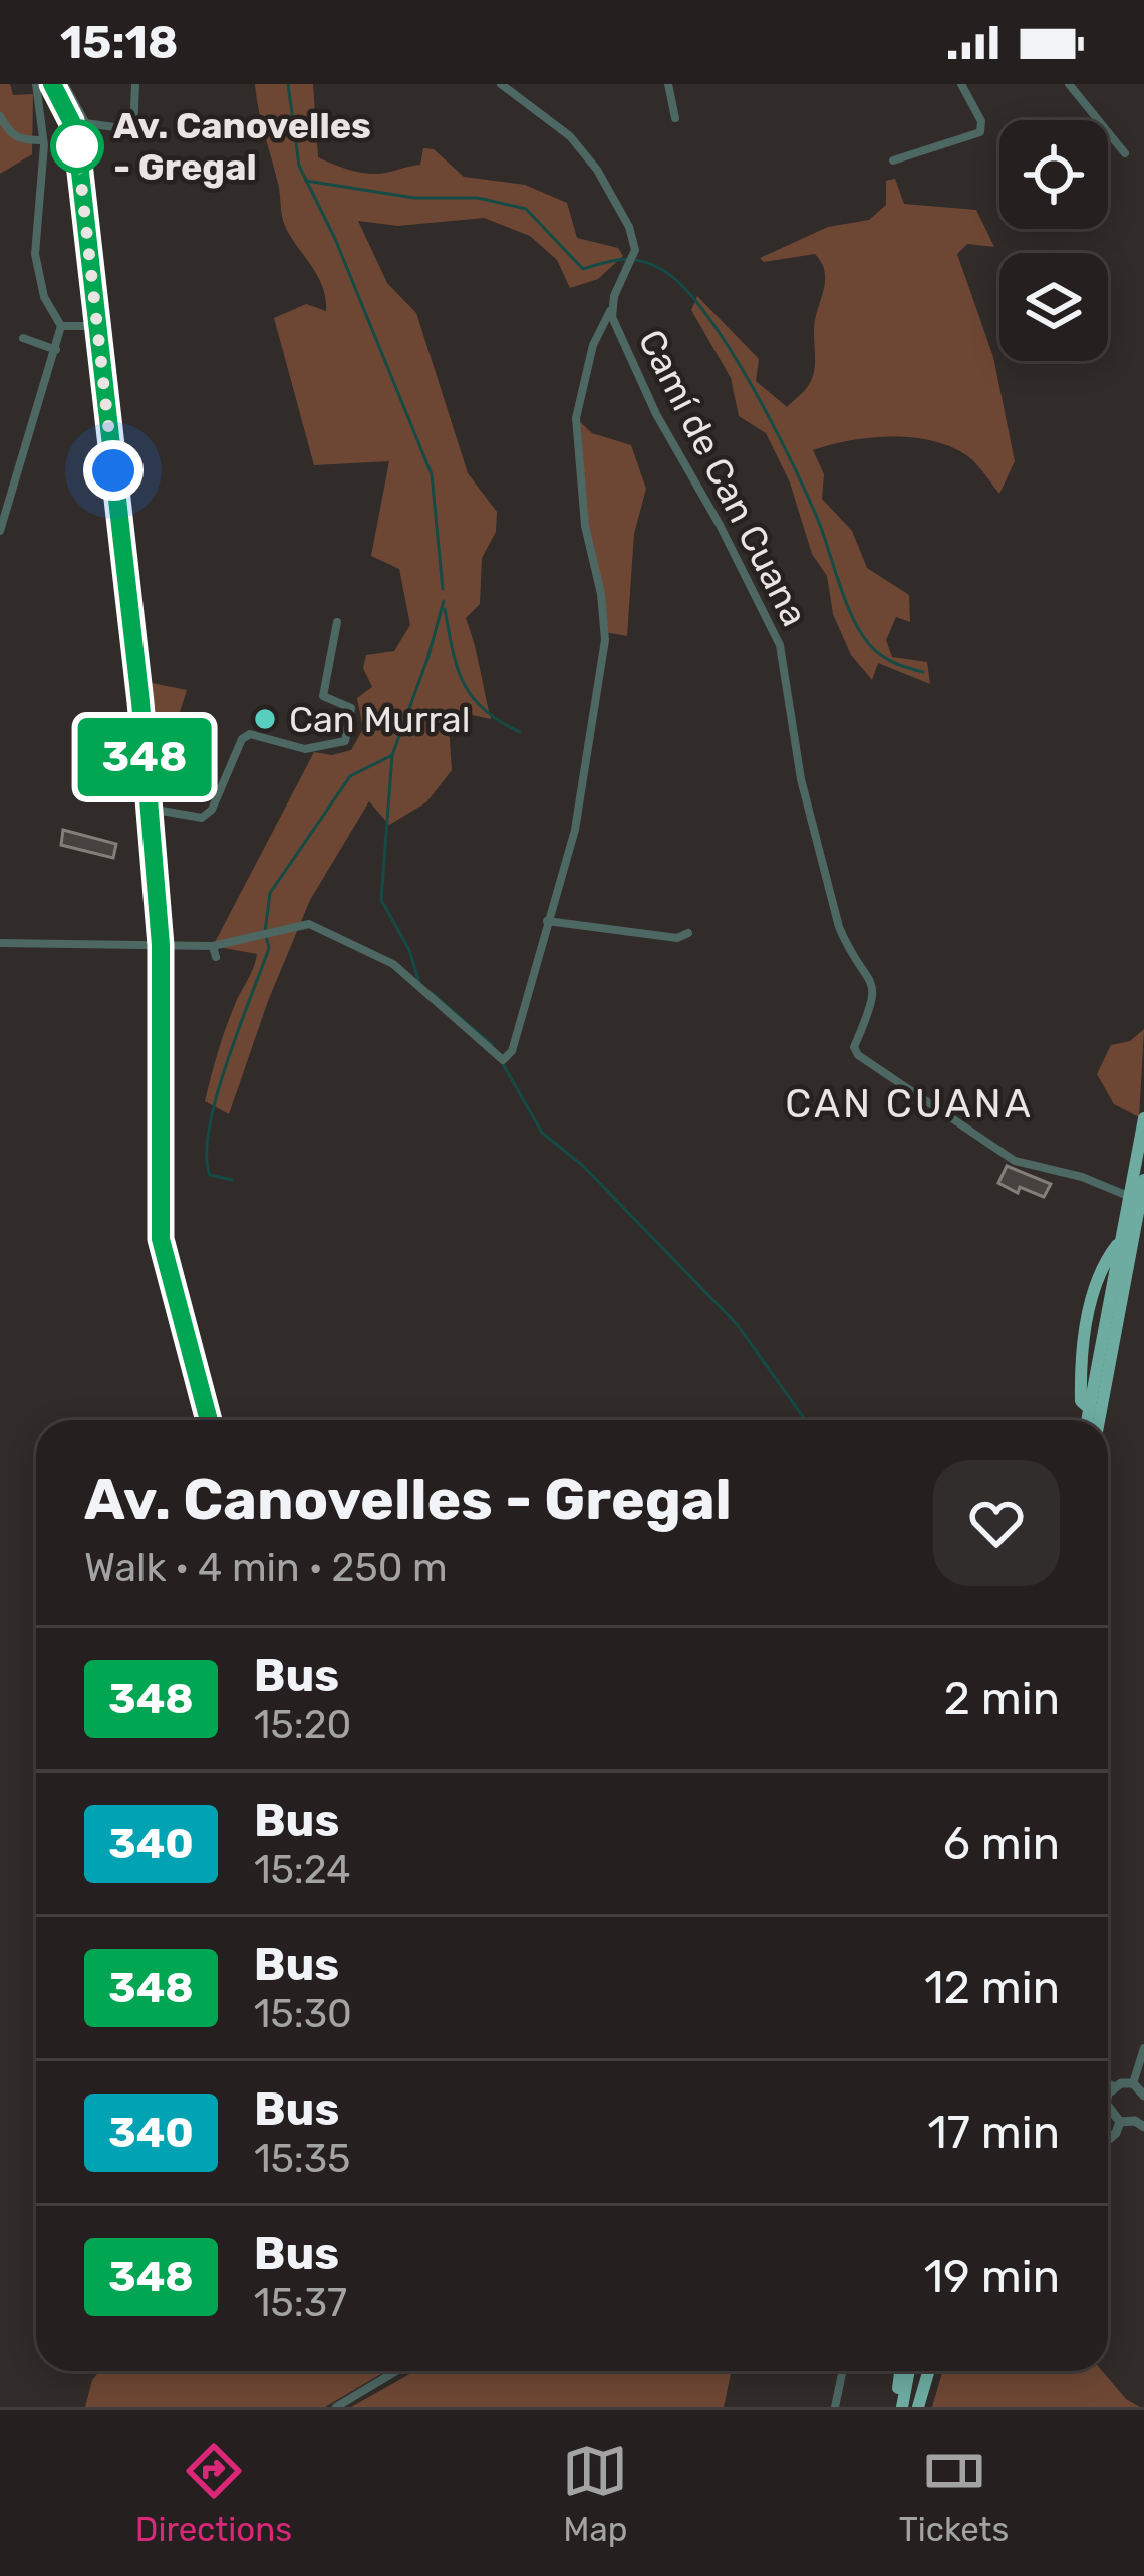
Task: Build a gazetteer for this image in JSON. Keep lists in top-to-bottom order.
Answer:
{
  "streets": {
    "street": ["Camí de Can Cuana"]
  },
  "districts": ["CAN CUANA"],
  "places": ["Av. Canovelles - Gregal", "Can Murral"],
  "lines": ["bus line 348"],
  "page": {
    "status": "15:18",
    "on_map": "348",
    "heading": ["Av. Canovelles - Gregal", "Walk · 4 min · 250 m"],
    "list": [
      {
        "mark": "348",
        "name": "Bus",
        "note": "15:20",
        "value": "2 min"
      },
      {
        "mark": "340",
        "name": "Bus",
        "note": "15:24",
        "value": "6 min"
      },
      {
        "mark": "348",
        "name": "Bus",
        "note": "15:30",
        "value": "12 min"
      },
      {
        "mark": "340",
        "name": "Bus",
        "note": "15:35",
        "value": "17 min"
      },
      {
        "mark": "348",
        "name": "Bus",
        "note": "15:37",
        "value": "19 min"
      }
    ],
    "tabs": ["Directions", "Map", "Tickets"]
  }
}
